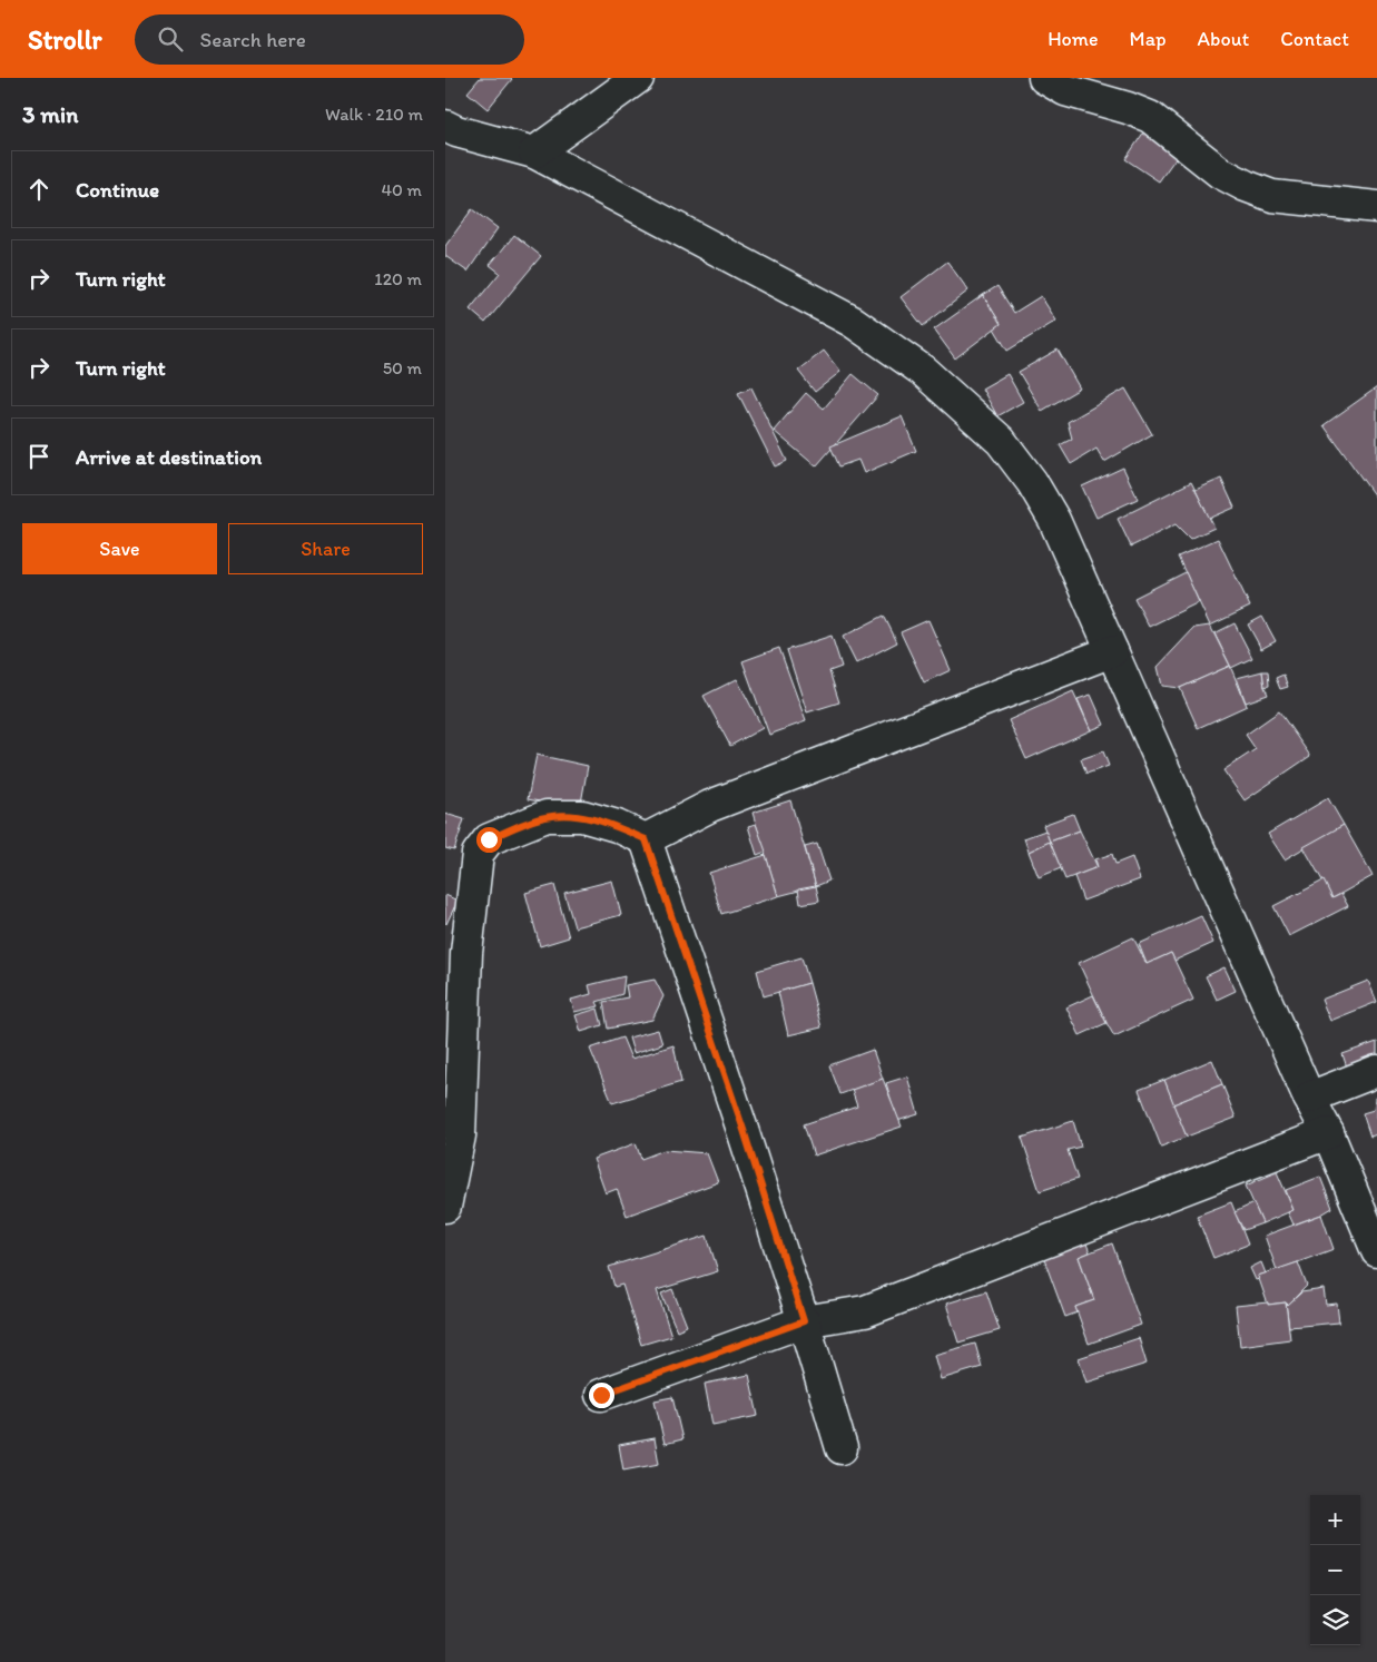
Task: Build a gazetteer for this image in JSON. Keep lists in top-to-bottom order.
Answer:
{
  "page": {
    "header": "Strollr",
    "search": "Search here",
    "nav": [
      "Home",
      "Map",
      "About",
      "Contact"
    ],
    "heading": ["3 min", "Walk · 210 m"],
    "list": [
      ["Continue", "40 m"],
      ["Turn right", "120 m"],
      ["Turn right", "50 m"],
      "Arrive at destination"
    ],
    "buttons": ["Save", "Share"],
    "map_buttons": ["+", "−"]
  }
}
